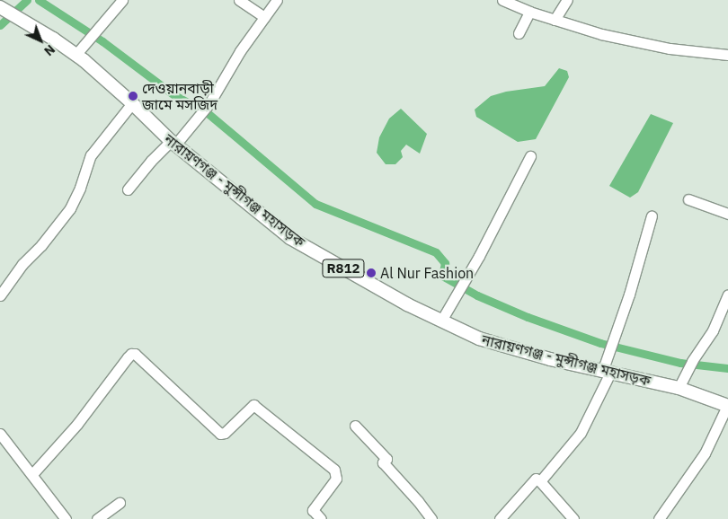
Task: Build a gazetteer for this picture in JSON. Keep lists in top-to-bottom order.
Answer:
{
  "streets": {
    "main road": ["নারায়ণগঞ্জ - মুন্সীগঞ্জ মহাসড়ক", "R812"]
  },
  "places": ["দেওয়ানবাড়ী জামে মসজিদ", "Al Nur Fashion"],
  "north": "bottom right"
}
